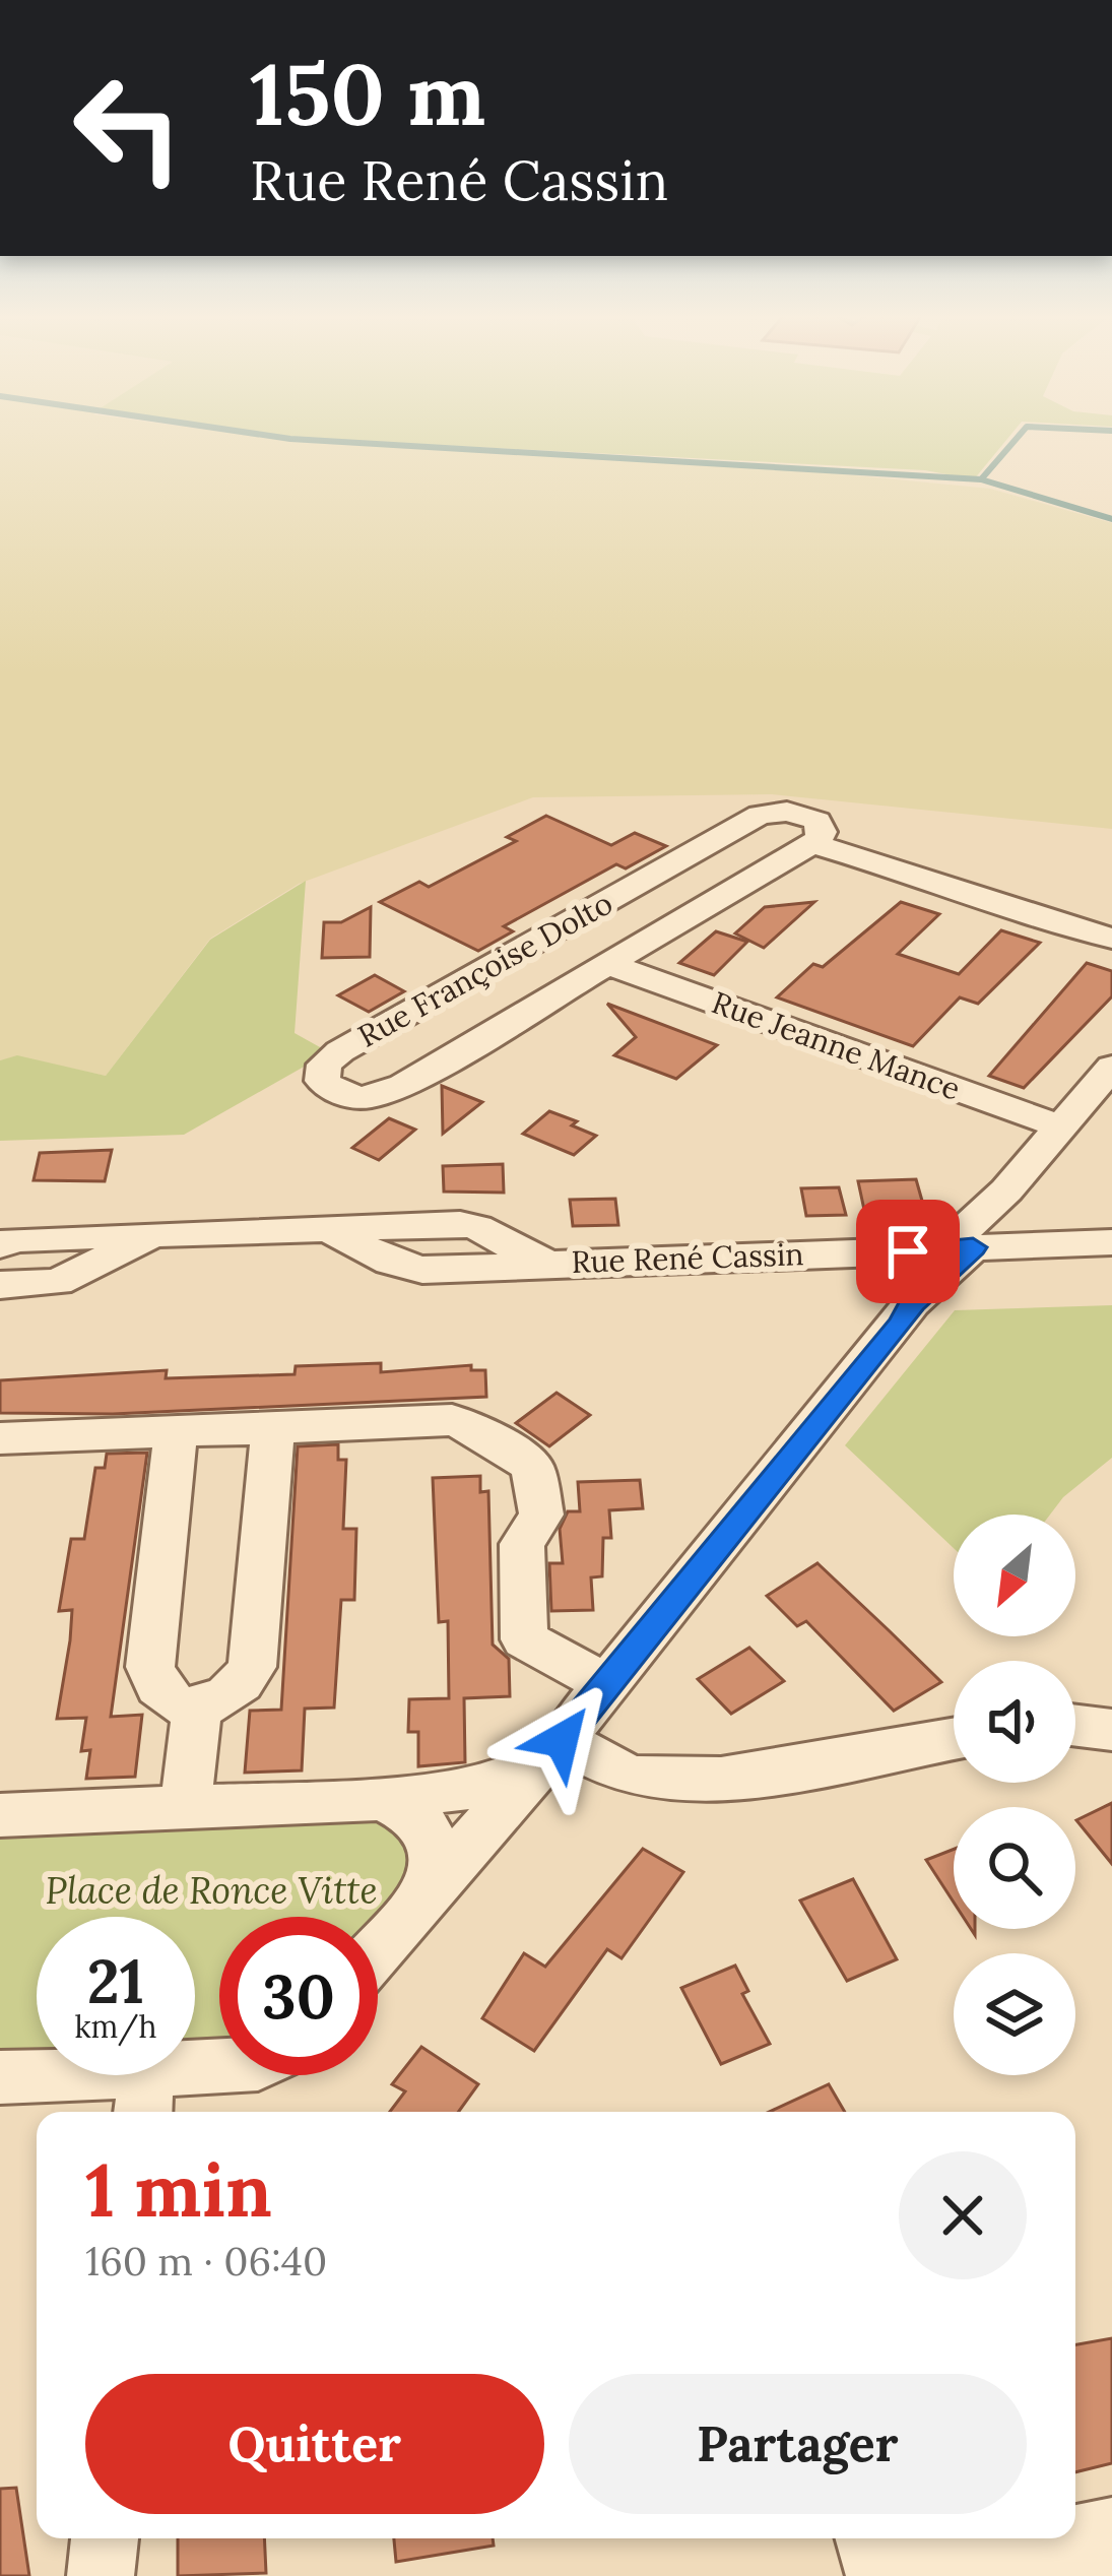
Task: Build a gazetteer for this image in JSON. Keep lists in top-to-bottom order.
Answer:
{
  "streets": {
    "street": ["Rue Françoise Dolto", "Rue Jeanne Mance", "Rue René Cassin"]
  },
  "crossings": [
    ["Rue Françoise Dolto", "Rue Jeanne Mance"]
  ],
  "parks": ["Place de Ronce Vitte"],
  "north": "bottom left",
  "page": {
    "turn": ["150 m", "Rue René Cassin"],
    "speed": "21 km/h",
    "limit": "30",
    "heading": ["1 min", "160 m · 06:40"],
    "buttons": ["Quitter", "Partager"]
  }
}
